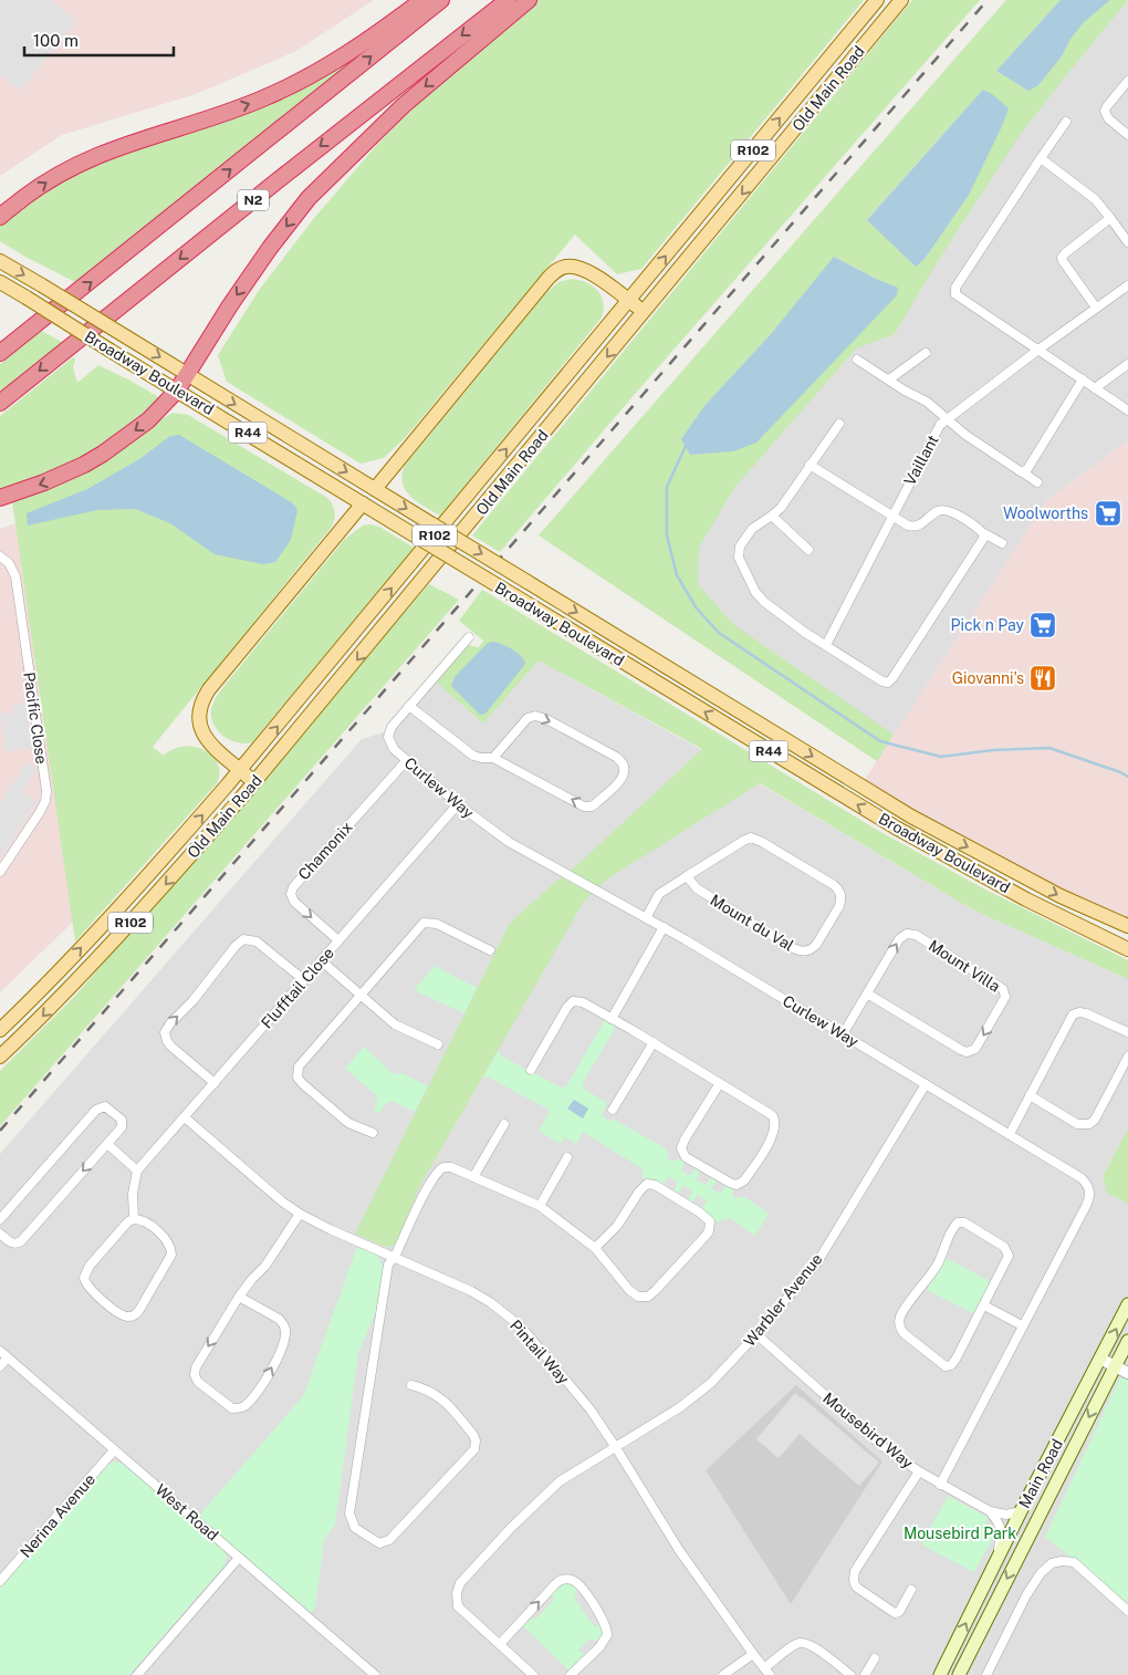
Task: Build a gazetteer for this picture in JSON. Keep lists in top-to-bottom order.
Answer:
{
  "streets": {
    "highway": ["N2"],
    "main road": [
      "Old Main Road",
      "R102",
      "Broadway Boulevard",
      "R44",
      "Main Road"
    ],
    "street": [
      "Vaillant",
      "Pacific Close",
      "Curlew Way",
      "Chamonix",
      "Mount du Val",
      "Mount Villa",
      "Flufftail Close",
      "Warbler Avenue",
      "Pintail Way",
      "Mousebird Way",
      "West Road",
      "Nerina Avenue"
    ]
  },
  "crossings": [
    ["Curlew Way", "Chamonix"],
    ["Curlew Way", "Mount du Val"],
    ["Curlew Way", "Mount Villa"],
    ["Curlew Way", "Flufftail Close"],
    ["Curlew Way", "Warbler Avenue"],
    ["Curlew Way", "Mousebird Way"],
    ["Chamonix", "Flufftail Close"],
    ["Flufftail Close", "Pintail Way"],
    ["Warbler Avenue", "Pintail Way"],
    ["Warbler Avenue", "Mousebird Way"],
    ["Mousebird Way", "Main Road"],
    ["West Road", "Nerina Avenue"]
  ],
  "parks": ["Mousebird Park"],
  "places": {
    "supermarket": ["Woolworths", "Pick n Pay"],
    "restaurant": ["Giovanni's"]
  },
  "scale_bar": "100 m"
}
